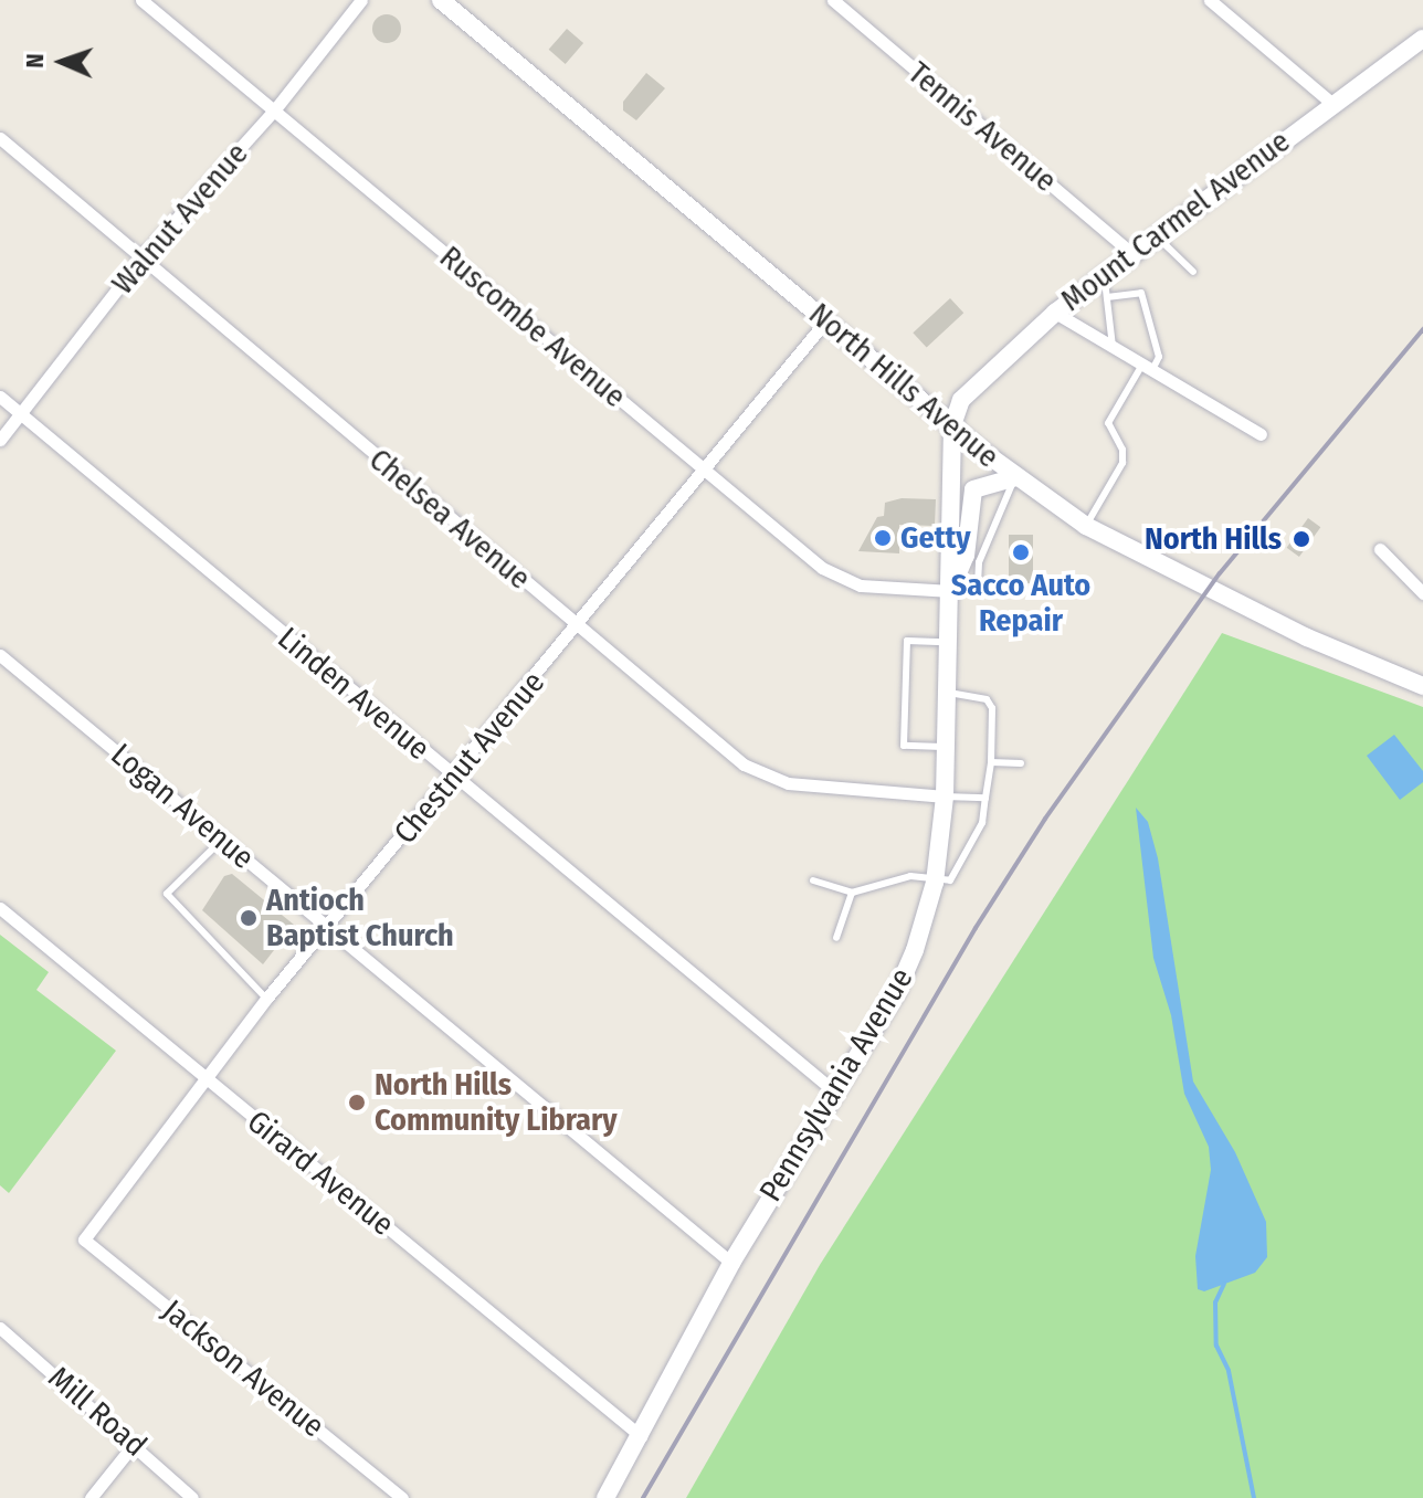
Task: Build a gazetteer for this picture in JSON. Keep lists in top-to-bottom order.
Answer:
{
  "streets": {
    "main road": ["Mount Carmel Avenue", "North Hills Avenue", "Pennsylvania Avenue"],
    "street": [
      "Tennis Avenue",
      "Walnut Avenue",
      "Ruscombe Avenue",
      "Chelsea Avenue",
      "Linden Avenue",
      "Chestnut Avenue",
      "Logan Avenue",
      "Girard Avenue",
      "Jackson Avenue",
      "Mill Road"
    ]
  },
  "crossings": [
    ["Tennis Avenue", "Mount Carmel Avenue"],
    ["Walnut Avenue", "Ruscombe Avenue"],
    ["Walnut Avenue", "Chelsea Avenue"],
    ["Walnut Avenue", "Linden Avenue"],
    ["Mount Carmel Avenue", "North Hills Avenue"],
    ["Mount Carmel Avenue", "Pennsylvania Avenue"],
    ["Ruscombe Avenue", "Chestnut Avenue"],
    ["Ruscombe Avenue", "Pennsylvania Avenue"],
    ["North Hills Avenue", "Chestnut Avenue"],
    ["North Hills Avenue", "Pennsylvania Avenue"],
    ["Chelsea Avenue", "Chestnut Avenue"],
    ["Chelsea Avenue", "Pennsylvania Avenue"],
    ["Linden Avenue", "Chestnut Avenue"],
    ["Linden Avenue", "Pennsylvania Avenue"],
    ["Chestnut Avenue", "Logan Avenue"],
    ["Chestnut Avenue", "Girard Avenue"],
    ["Chestnut Avenue", "Jackson Avenue"],
    ["Logan Avenue", "Pennsylvania Avenue"],
    ["Pennsylvania Avenue", "Girard Avenue"]
  ],
  "places": [
    "Getty",
    "North Hills",
    "Sacco Auto Repair",
    "Antioch Baptist Church",
    "North Hills Community Library"
  ],
  "north": "left"
}
